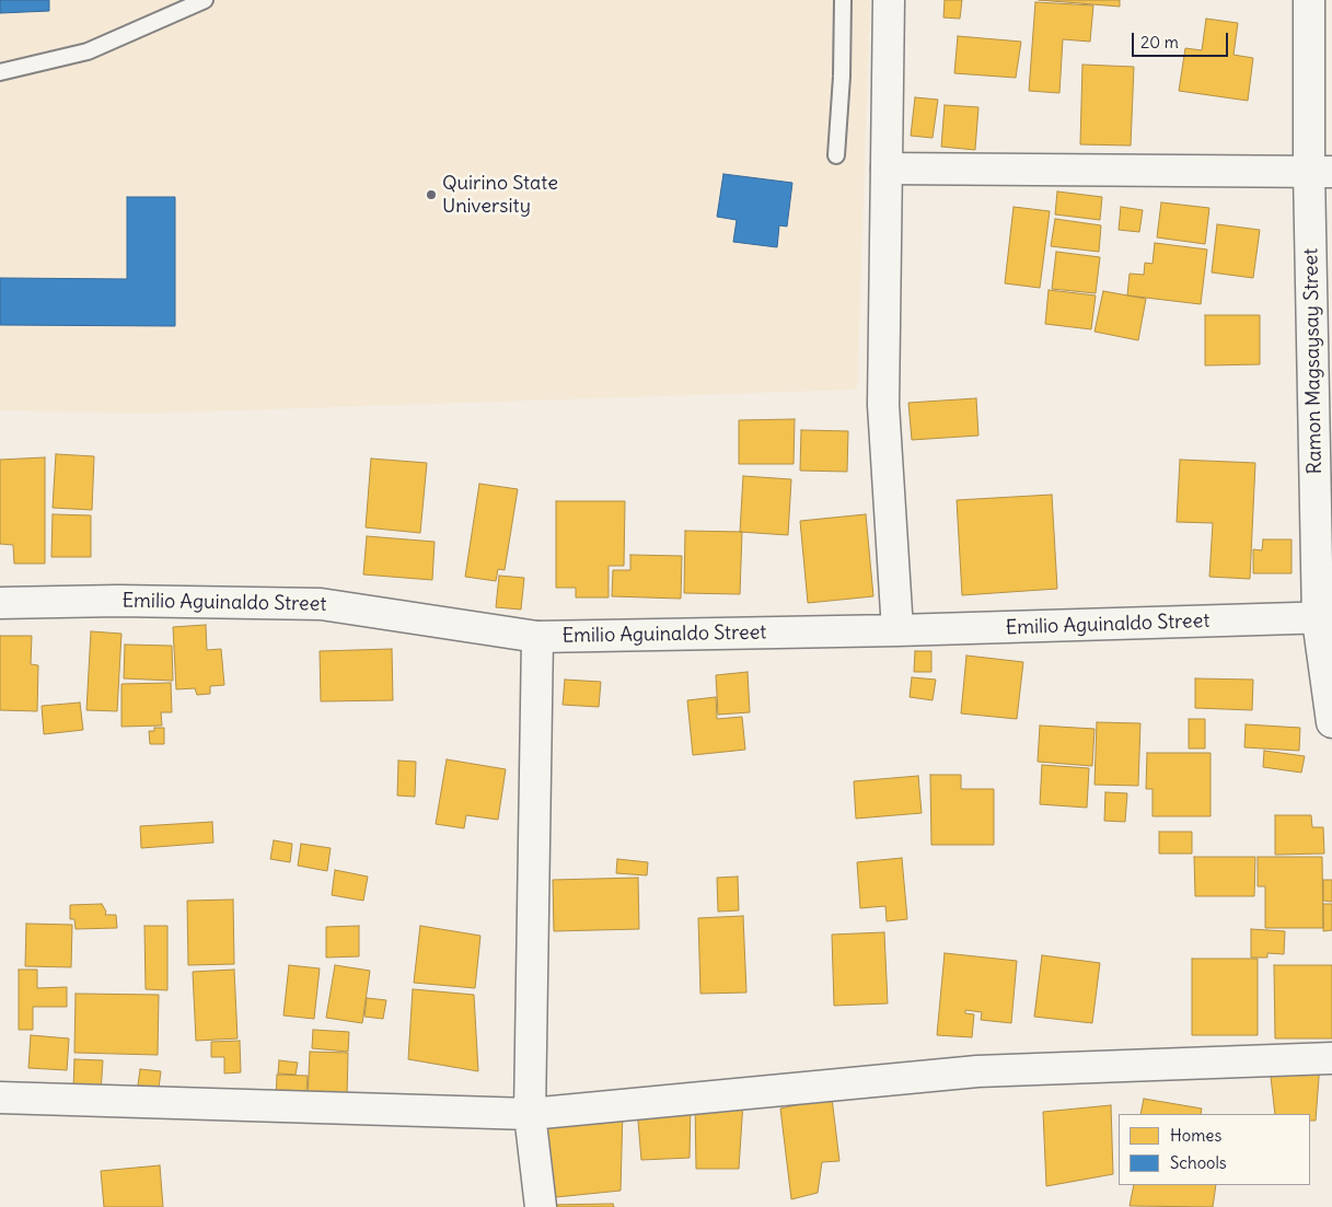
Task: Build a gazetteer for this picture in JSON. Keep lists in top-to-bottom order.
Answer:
{
  "streets": {
    "street": ["Ramon Magsaysay Street", "Emilio Aguinaldo Street"]
  },
  "crossings": [
    ["Ramon Magsaysay Street", "Emilio Aguinaldo Street"]
  ],
  "places": ["Quirino State University"],
  "legend": ["Homes", "Schools"],
  "scale_bar": "20 m"
}
